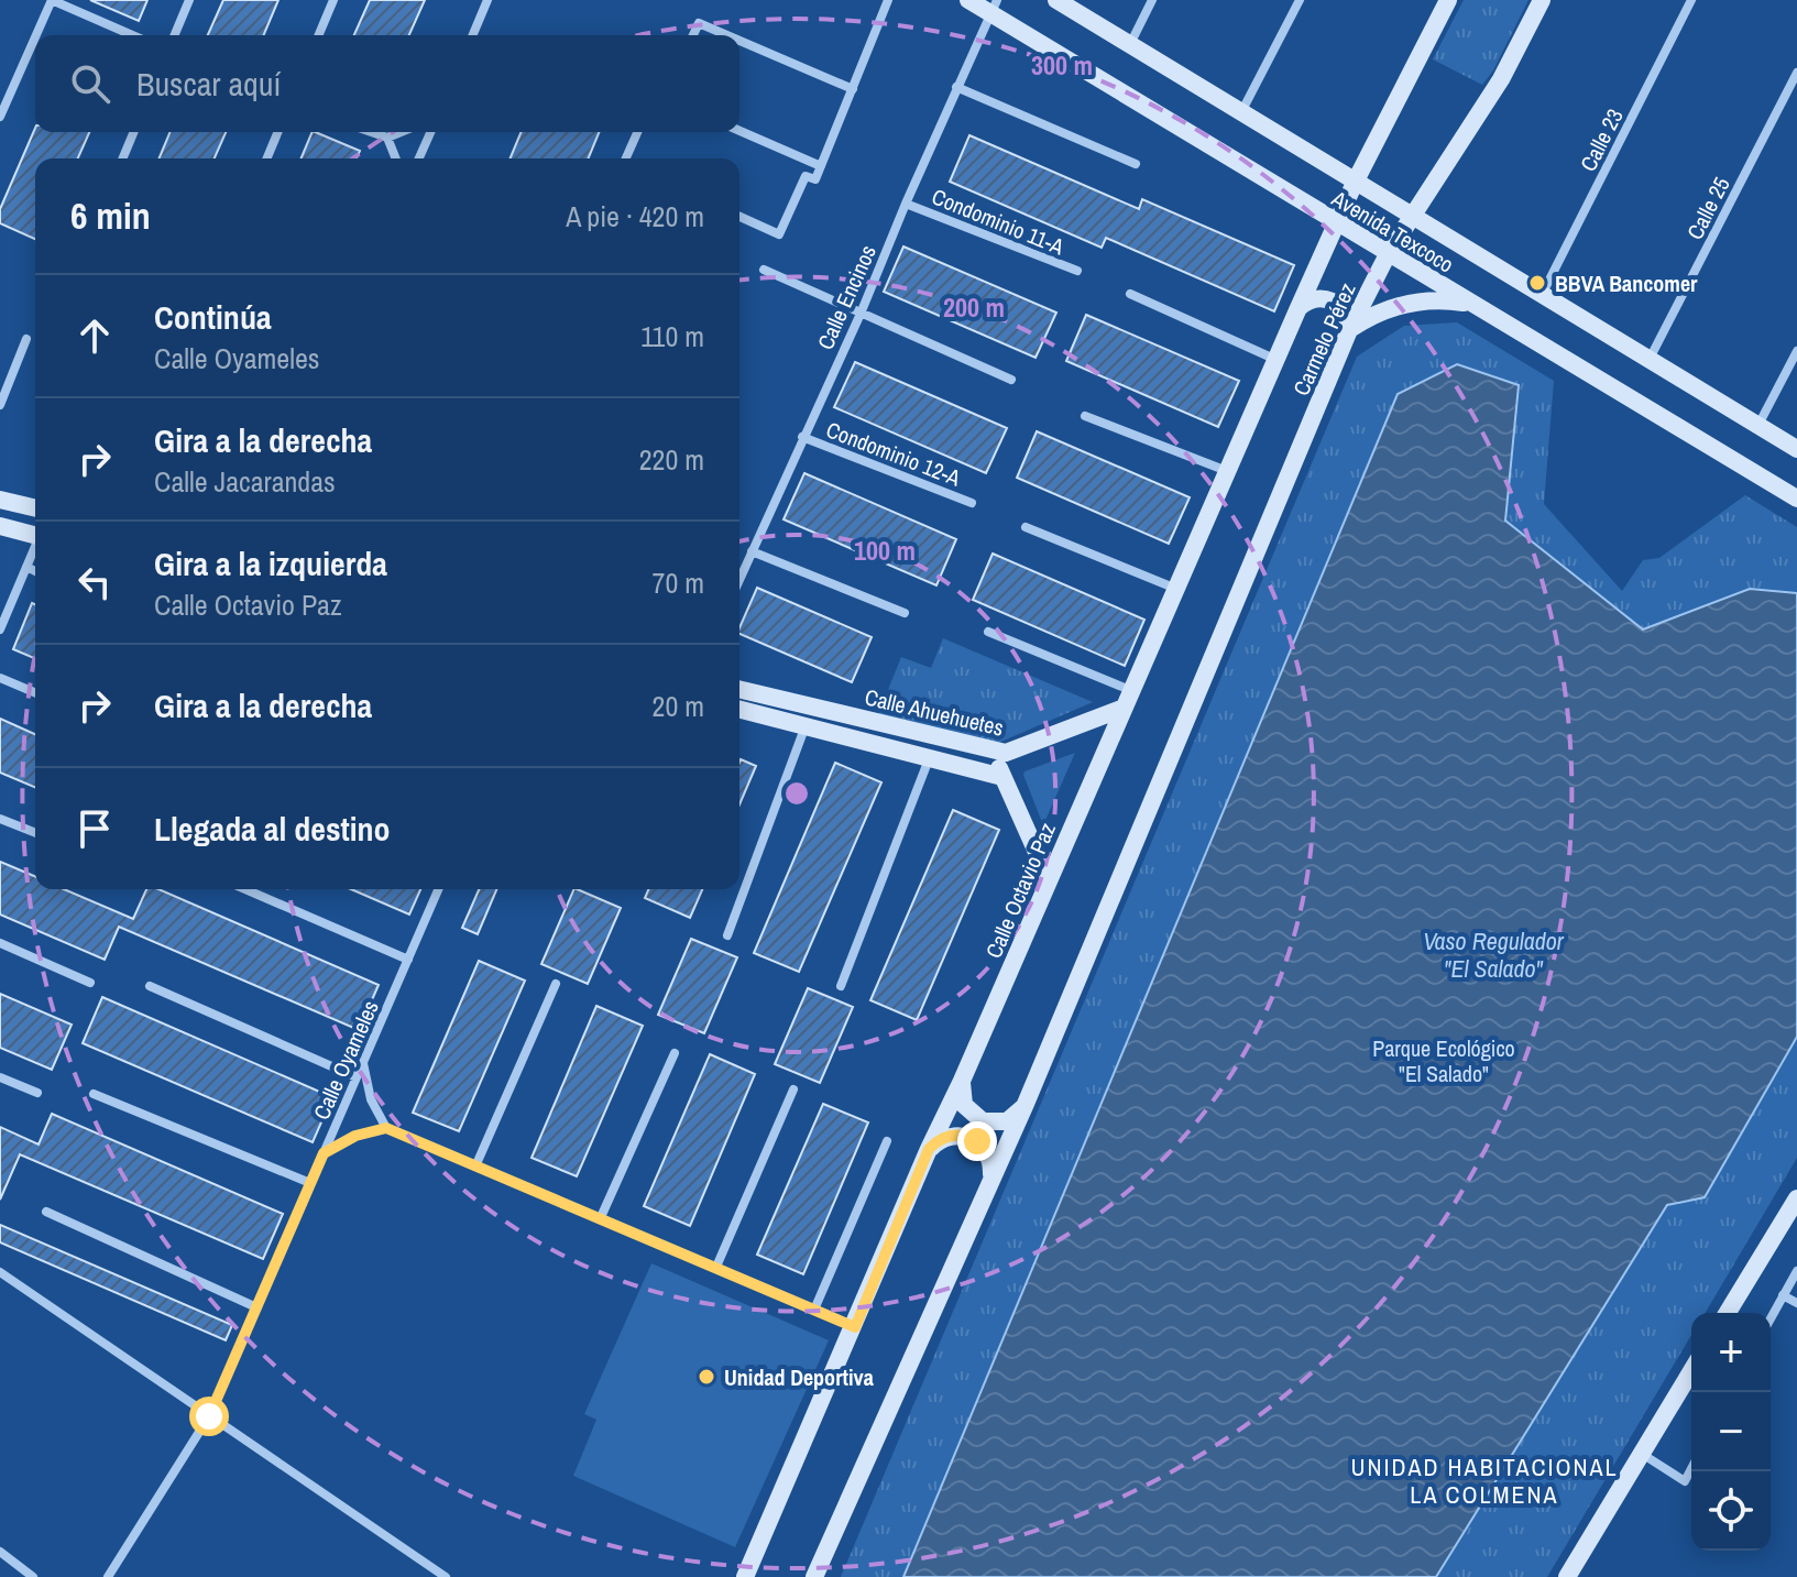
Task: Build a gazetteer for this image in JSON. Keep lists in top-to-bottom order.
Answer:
{
  "streets": {
    "street": [
      "Calle 23",
      "Calle 25",
      "Condominio 11-A",
      "Avenida Texcoco",
      "Calle Encinos",
      "Carmelo Pérez",
      "Condominio 12-A",
      "Calle Ahuehuetes",
      "Calle Octavio Paz",
      "Calle Oyameles"
    ]
  },
  "crossings": [
    ["Calle 23", "Avenida Texcoco"],
    ["Calle 25", "Avenida Texcoco"],
    ["Condominio 11-A", "Calle Encinos"],
    ["Avenida Texcoco", "Calle Encinos"],
    ["Avenida Texcoco", "Carmelo Pérez"],
    ["Avenida Texcoco", "Calle Octavio Paz"],
    ["Calle Encinos", "Condominio 12-A"],
    ["Calle Ahuehuetes", "Calle Octavio Paz"]
  ],
  "districts": ["UNIDAD HABITACIONAL LA COLMENA"],
  "water": ["Vaso Regulador \"El Salado\""],
  "parks": ["Parque Ecológico \"El Salado\""],
  "places": ["BBVA Bancomer", "Unidad Deportiva"],
  "page": {
    "search": "Buscar aquí",
    "heading": ["6 min", "A pie · 420 m"],
    "list": [
      ["Continúa", "Calle Oyameles", "110 m"],
      ["Gira a la derecha", "Calle Jacarandas", "220 m"],
      ["Gira a la izquierda", "Calle Octavio Paz", "70 m"],
      ["Gira a la derecha", "20 m"],
      "Llegada al destino"
    ],
    "map_buttons": ["+", "−"]
  },
  "rings": ["300 m", "200 m", "100 m"]
}
